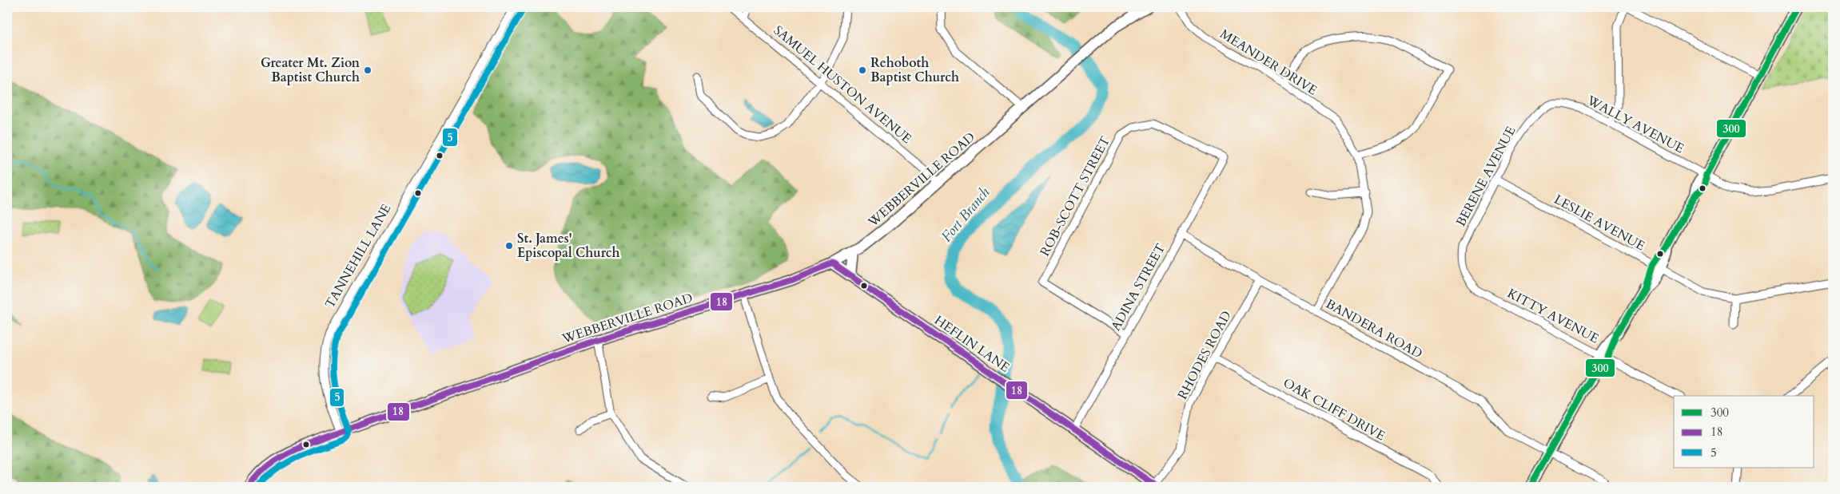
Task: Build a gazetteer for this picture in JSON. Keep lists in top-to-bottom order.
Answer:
{
  "streets": {
    "street": [
      "MEANDER DRIVE",
      "SAMUEL HUSTON AVENUE",
      "WALLY AVENUE",
      "BERENE AVENUE",
      "WEBBERVILLE ROAD",
      "ROB-SCOTT STREET",
      "LESLIE AVENUE",
      "TANNEHILL LANE",
      "ADINA STREET",
      "KITTY AVENUE",
      "BANDERA ROAD",
      "HEFLIN LANE",
      "RHODES ROAD",
      "OAK CLIFF DRIVE"
    ]
  },
  "crossings": [
    ["MEANDER DRIVE", "BANDERA ROAD"],
    ["SAMUEL HUSTON AVENUE", "WEBBERVILLE ROAD"],
    ["WALLY AVENUE", "BERENE AVENUE"],
    ["BERENE AVENUE", "LESLIE AVENUE"],
    ["BERENE AVENUE", "KITTY AVENUE"],
    ["WEBBERVILLE ROAD", "TANNEHILL LANE"],
    ["WEBBERVILLE ROAD", "HEFLIN LANE"],
    ["ROB-SCOTT STREET", "ADINA STREET"],
    ["ADINA STREET", "BANDERA ROAD"],
    ["ADINA STREET", "HEFLIN LANE"],
    ["BANDERA ROAD", "RHODES ROAD"],
    ["HEFLIN LANE", "RHODES ROAD"],
    ["RHODES ROAD", "OAK CLIFF DRIVE"]
  ],
  "water": ["Fort Branch"],
  "places": ["Greater Mt. Zion Baptist Church", "Rehoboth Baptist Church", "St. James' Episcopal Church"],
  "lines": ["transit line 300", "transit line 5", "transit line 18"],
  "legend": ["300", "18", "5"]
}
